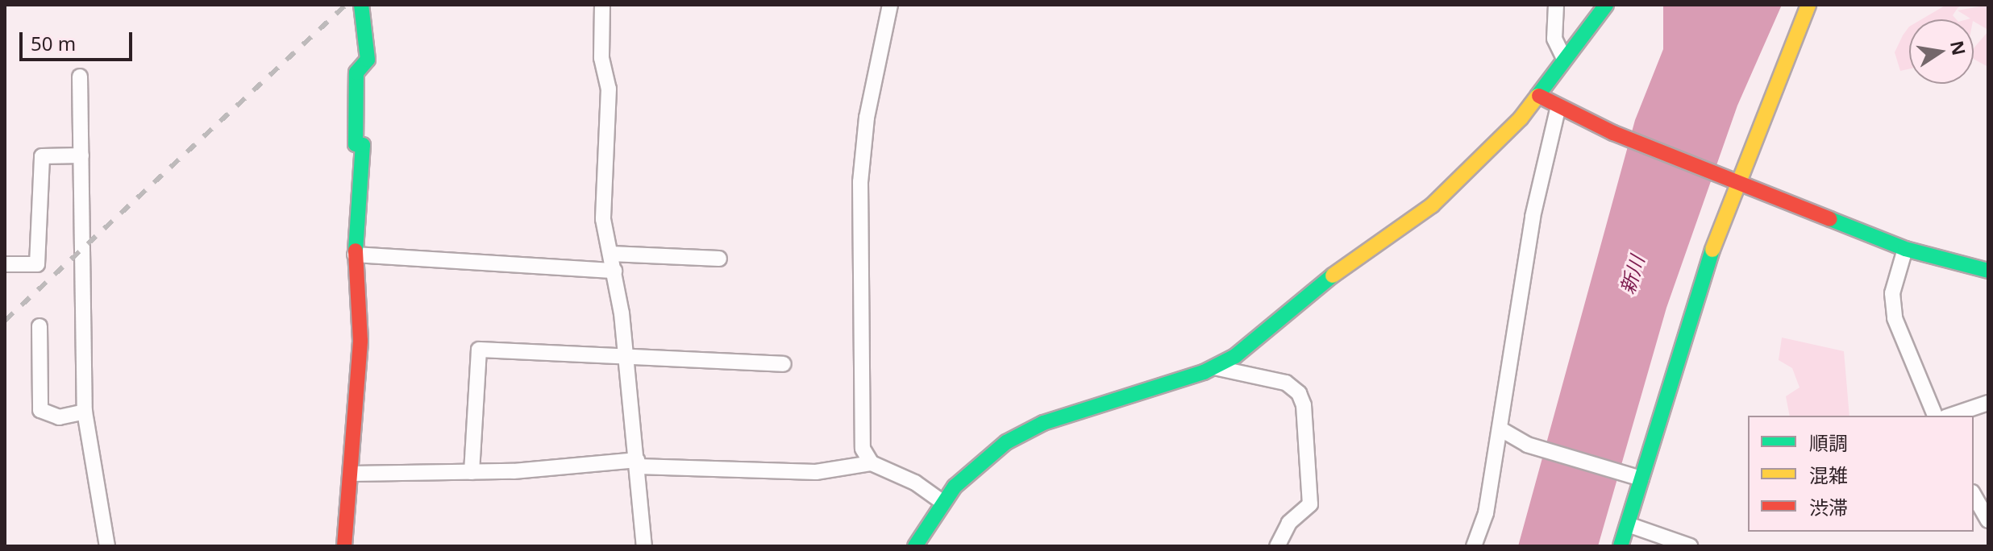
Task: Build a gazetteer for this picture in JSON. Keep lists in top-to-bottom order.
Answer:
{
  "water": ["新川"],
  "legend": ["順調", "混雑", "渋滞"],
  "scale_bar": "50 m",
  "north": "right"
}
